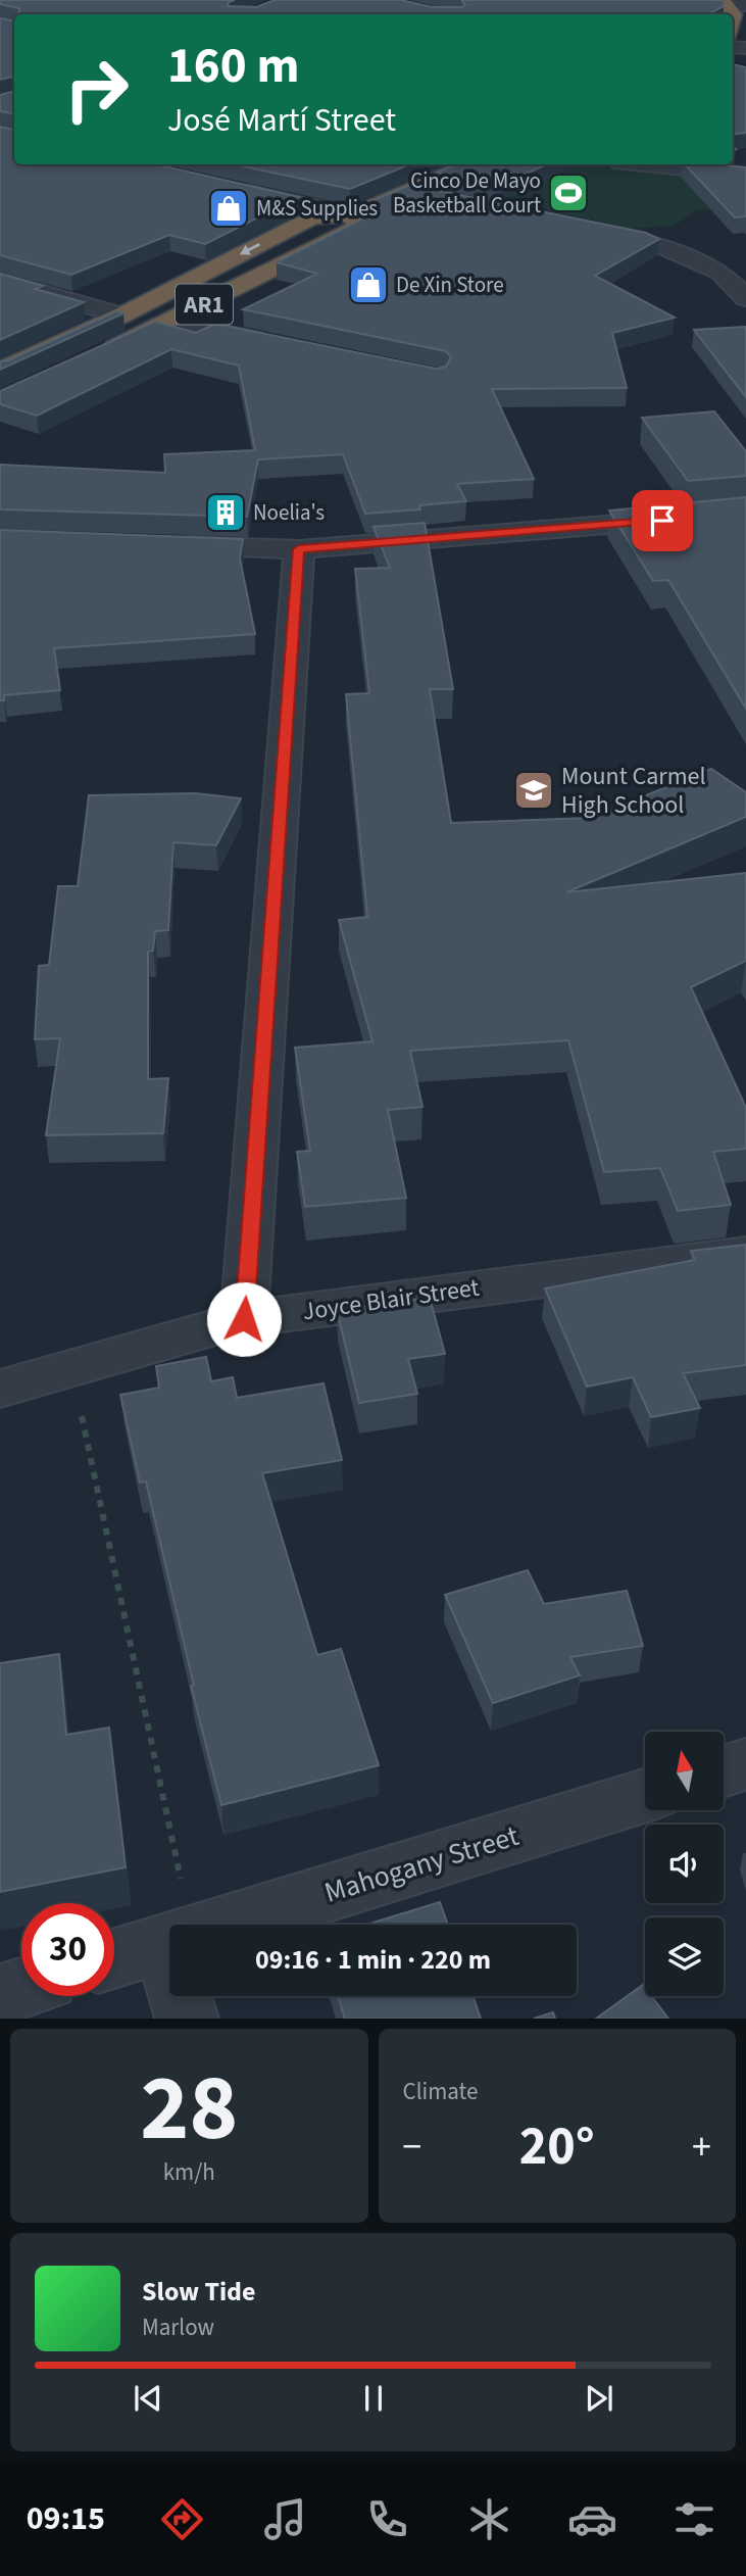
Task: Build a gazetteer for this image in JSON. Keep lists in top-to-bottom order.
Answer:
{
  "streets": {
    "highway": ["AR1"],
    "street": ["Joyce Blair Street", "Mahogany Street"]
  },
  "places": {
    "sports": ["Cinco De Mayo Basketball Court"],
    "shop": ["M&S Supplies", "De Xin Store"],
    "building": ["Noelia's"],
    "school or university": ["Mount Carmel High School"]
  },
  "north": "top",
  "page": {
    "turn": ["160 m", "José Martí Street"],
    "limit": "30",
    "trip": "09:16 · 1 min · 220 m",
    "tile": [
      ["28", "km/h"],
      "Climate"
    ],
    "heat": ["−", "20°", "+"],
    "song": ["Slow Tide", "Marlow"],
    "tabs": "09:15"
  }
}
